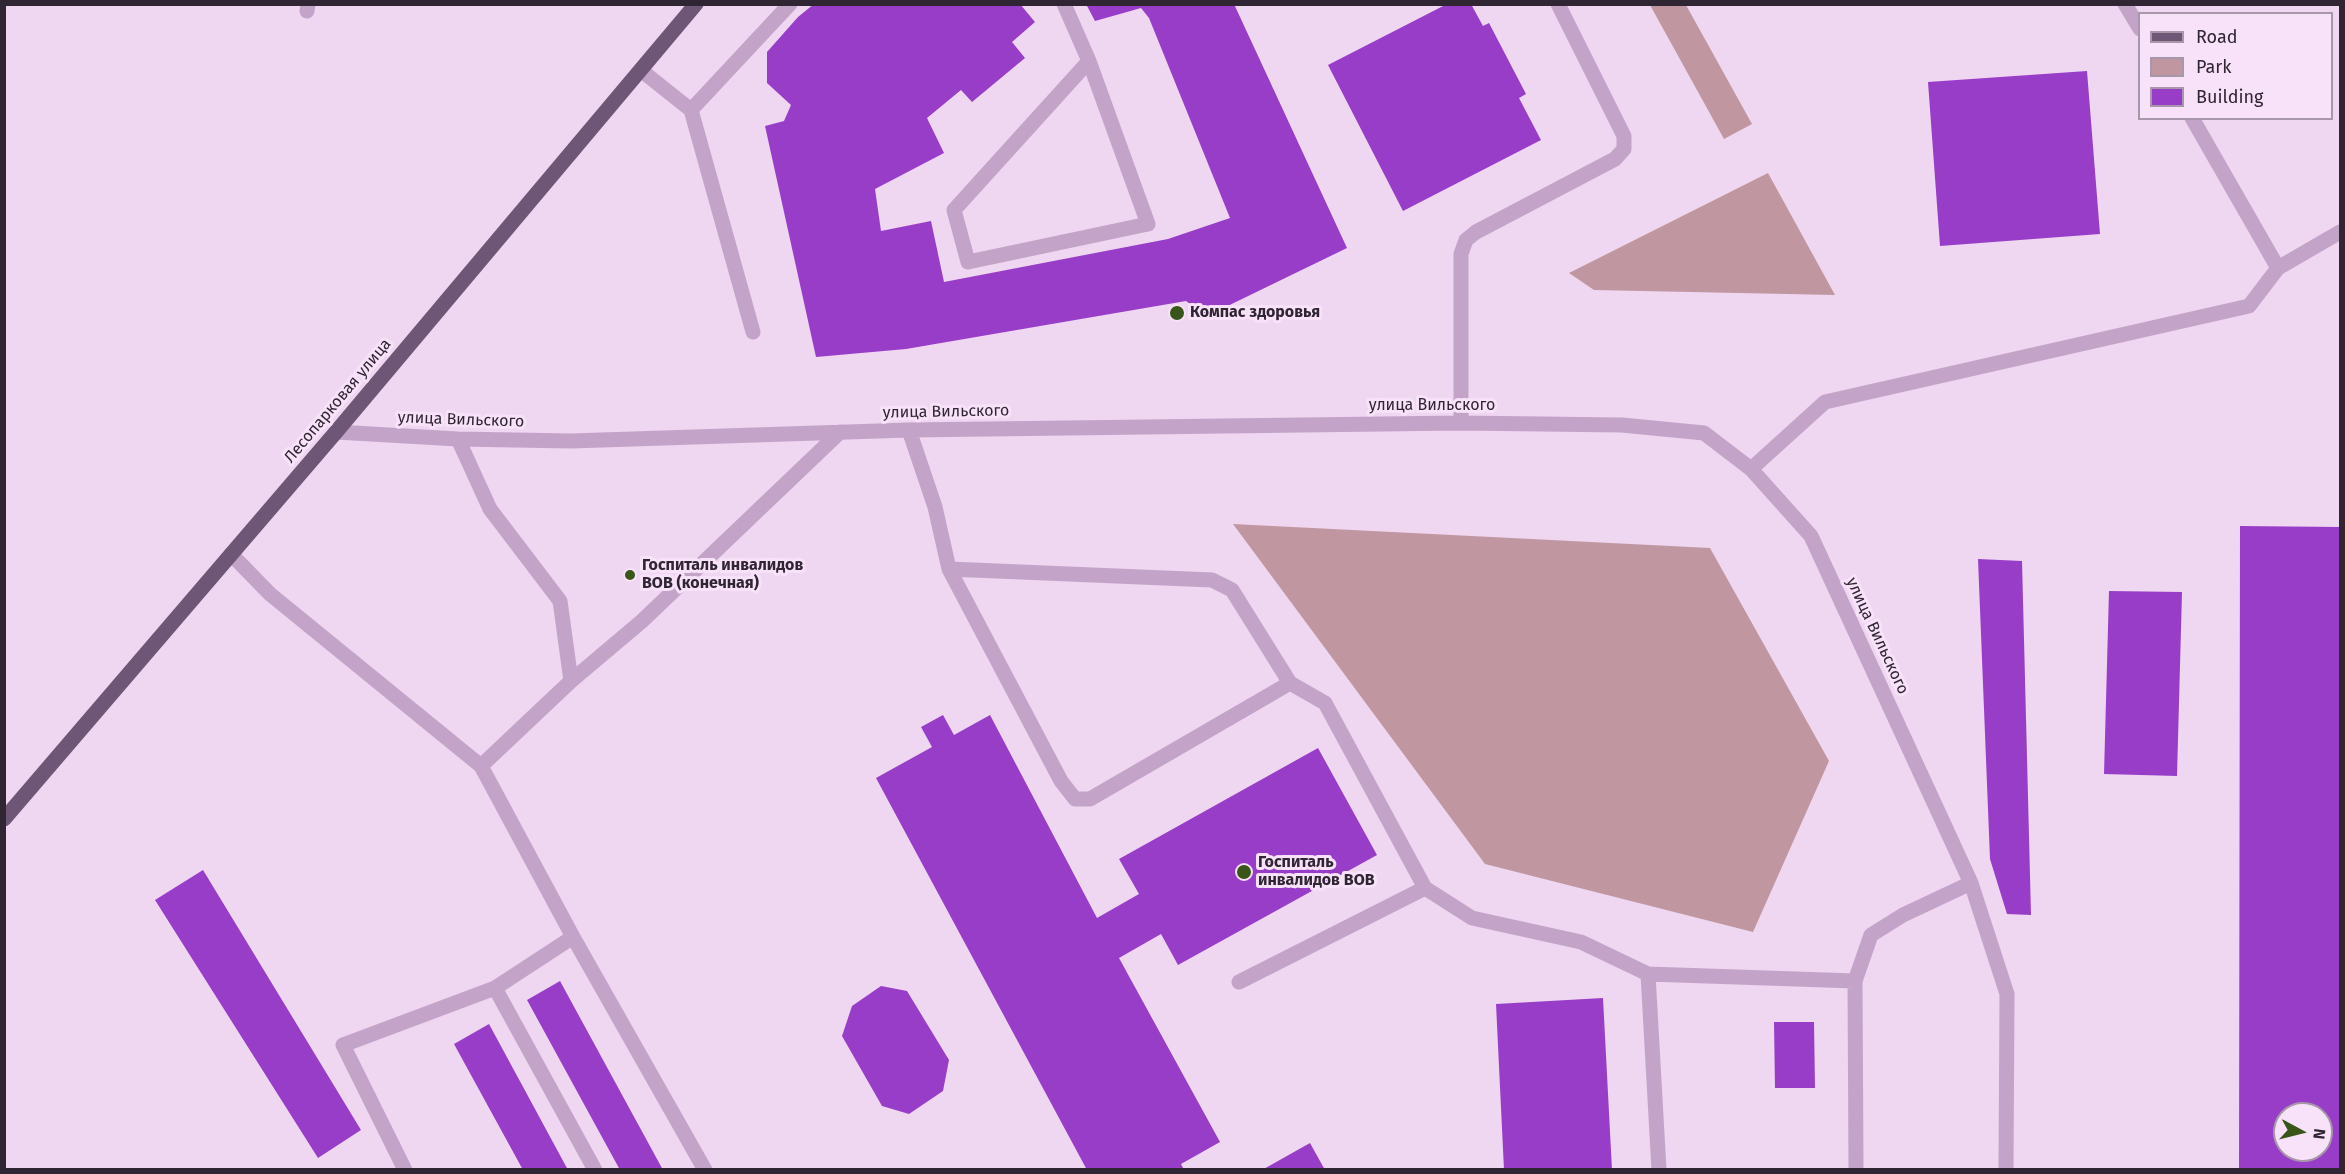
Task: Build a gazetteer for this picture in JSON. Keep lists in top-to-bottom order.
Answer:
{
  "streets": {
    "main road": ["Лесопарковая улица"],
    "street": ["улица Вильского"]
  },
  "crossings": [
    ["Лесопарковая улица", "улица Вильского"]
  ],
  "places": ["Компас здоровья", "Госпиталь инвалидов ВОВ (конечная)", "Госпиталь инвалидов ВОВ"],
  "legend": ["Road", "Park", "Building"],
  "north": "right"
}
